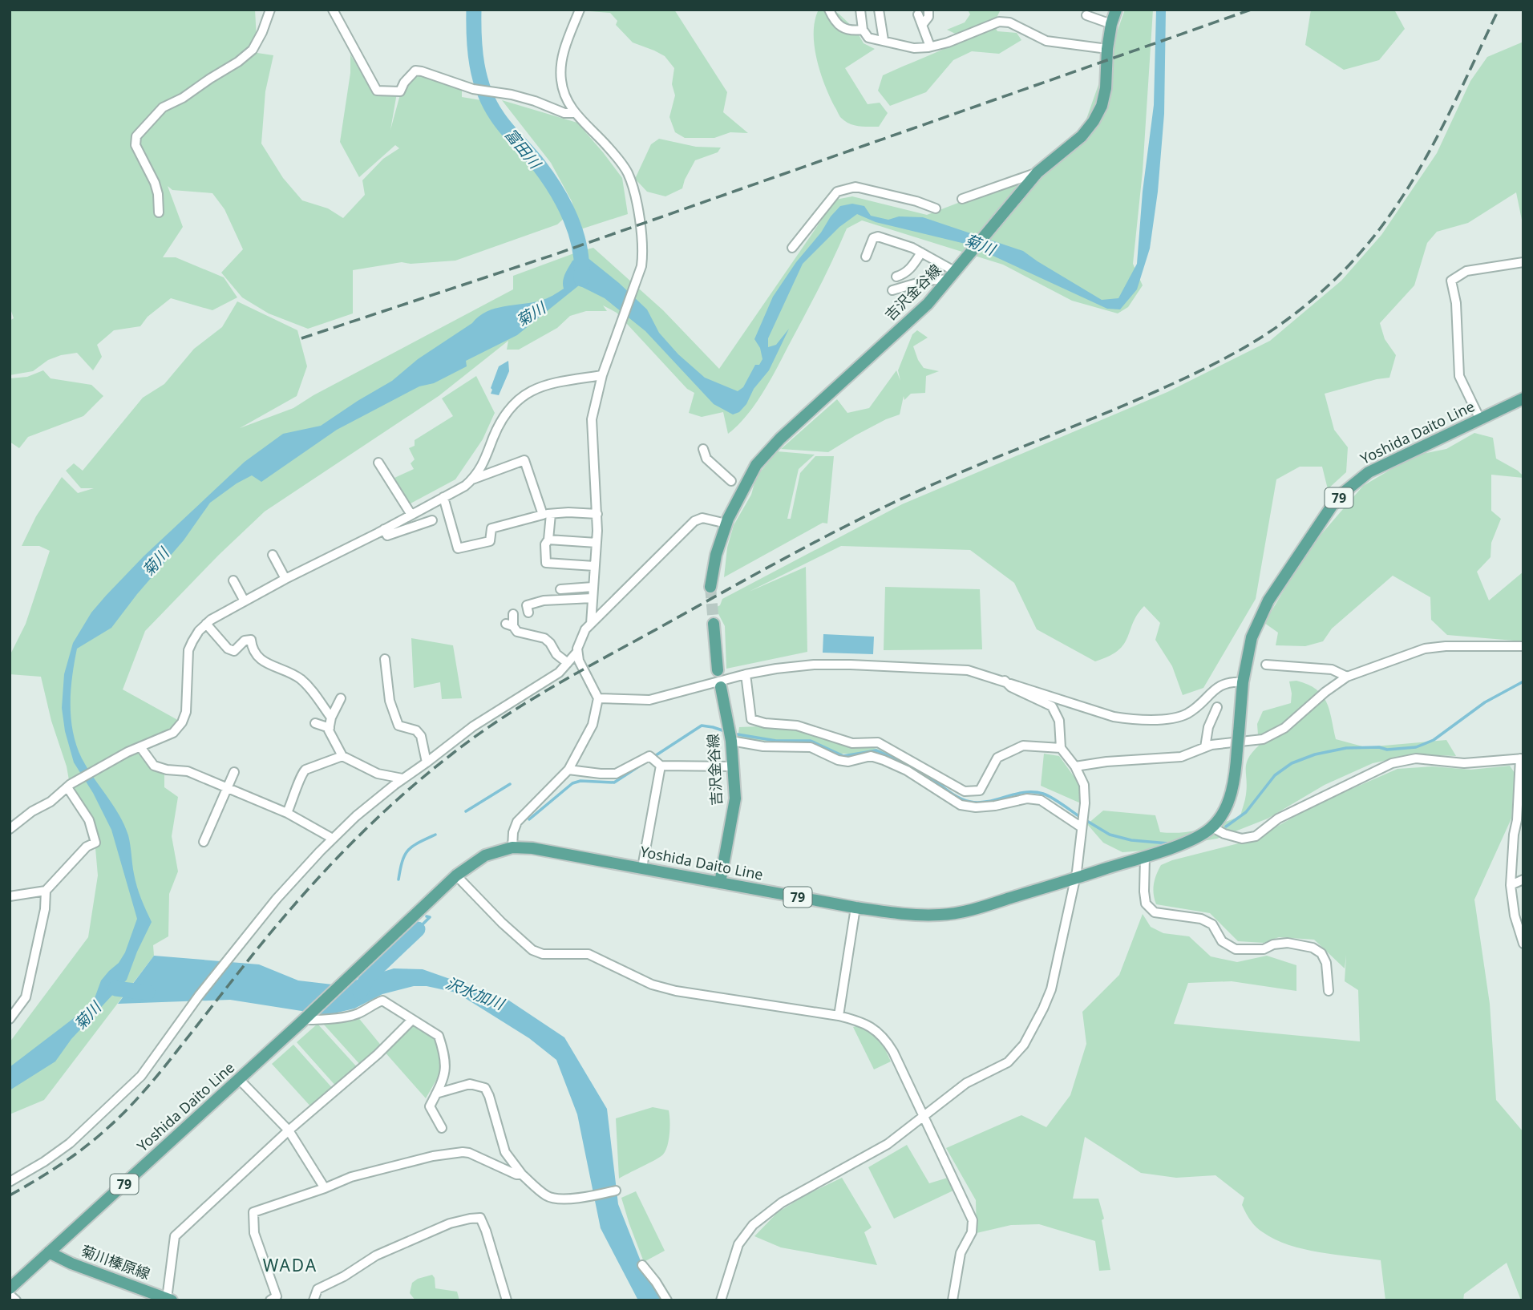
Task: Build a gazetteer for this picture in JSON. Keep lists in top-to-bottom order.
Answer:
{
  "streets": {
    "main road": [
      "吉沢金谷線",
      "Yoshida Daito Line",
      "79",
      "菊川榛原線"
    ]
  },
  "crossings": [
    ["吉沢金谷線", "Yoshida Daito Line"],
    ["Yoshida Daito Line", "菊川榛原線"]
  ],
  "districts": ["WADA"],
  "water": ["富田川", "菊川", "沢水加川"]
}
